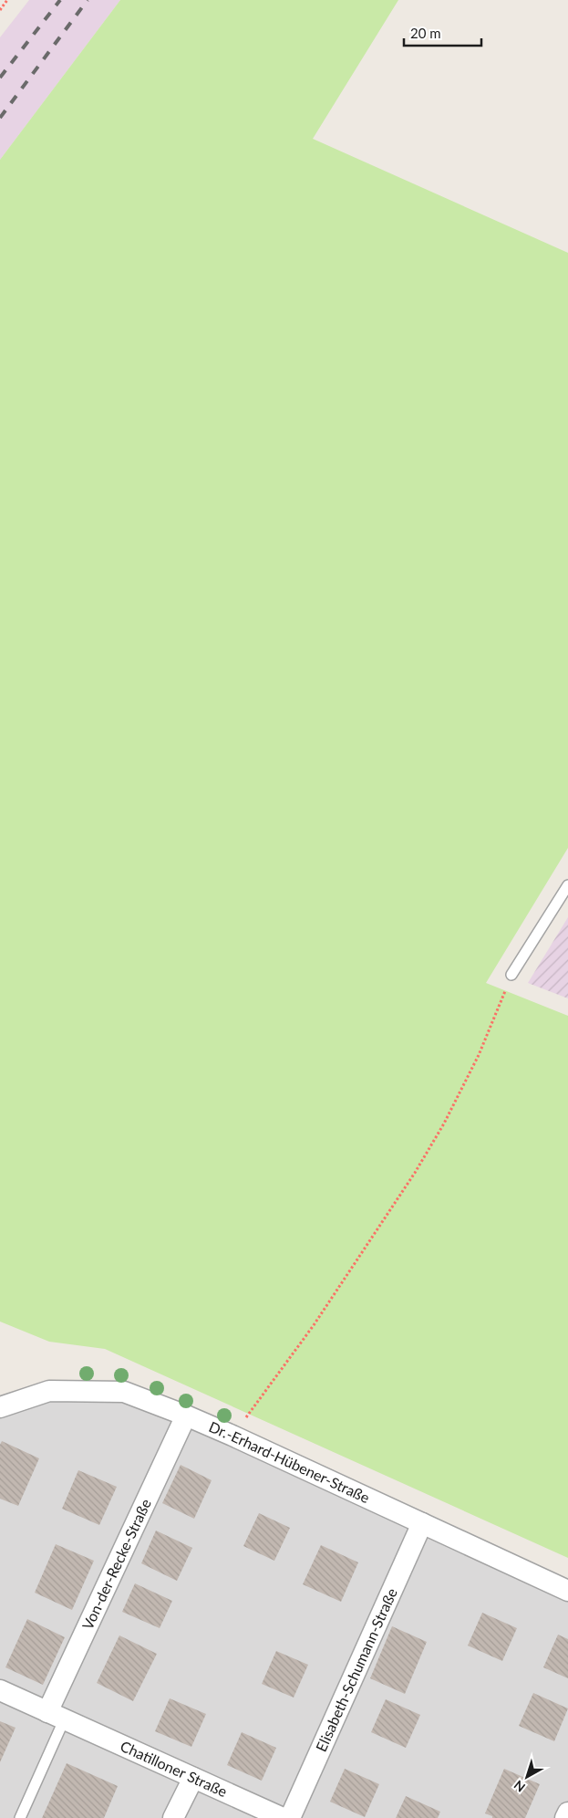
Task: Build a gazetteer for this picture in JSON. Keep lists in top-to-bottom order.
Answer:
{
  "streets": {
    "street": [
      "Dr.-Erhard-Hübener-Straße",
      "Von-der-Recke-Straße",
      "Elisabeth-Schumann-Straße",
      "Chatilloner Straße"
    ]
  },
  "crossings": [
    ["Dr.-Erhard-Hübener-Straße", "Von-der-Recke-Straße"],
    ["Dr.-Erhard-Hübener-Straße", "Elisabeth-Schumann-Straße"],
    ["Von-der-Recke-Straße", "Chatilloner Straße"]
  ],
  "scale_bar": "20 m",
  "north": "bottom left"
}
